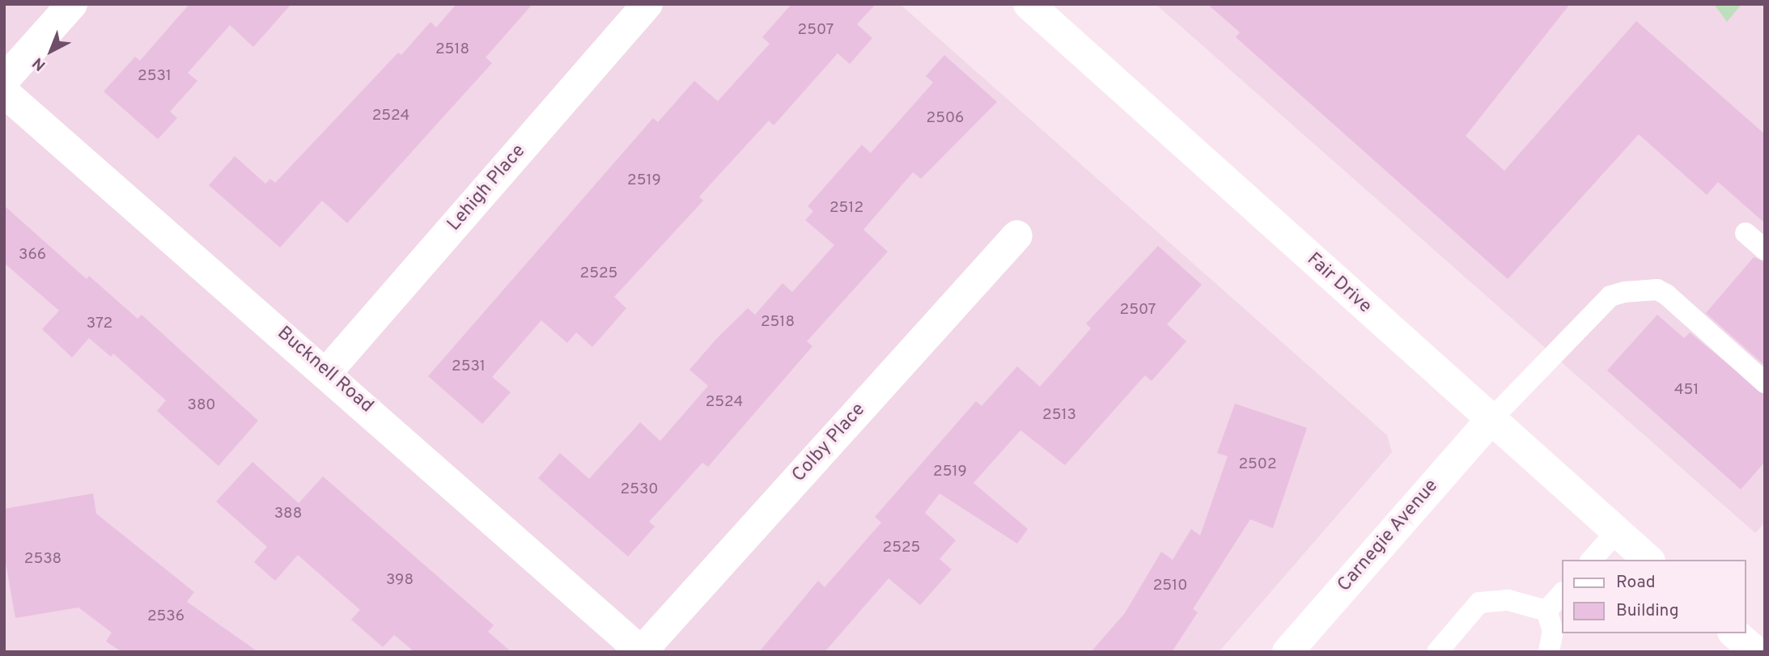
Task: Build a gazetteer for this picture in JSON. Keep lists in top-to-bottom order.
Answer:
{
  "streets": {
    "street": [
      "Lehigh Place",
      "Fair Drive",
      "Bucknell Road",
      "Colby Place",
      "Carnegie Avenue"
    ]
  },
  "crossings": [
    ["Lehigh Place", "Bucknell Road"],
    ["Fair Drive", "Carnegie Avenue"],
    ["Bucknell Road", "Colby Place"]
  ],
  "house_numbers": [
    "2507",
    "2518",
    "2531",
    "2524",
    "2506",
    "2519",
    "2512",
    "366",
    "2525",
    "2507",
    "2518",
    "372",
    "2531",
    "451",
    "2524",
    "380",
    "2513",
    "2502",
    "2519",
    "2530",
    "388",
    "2525",
    "2538",
    "398",
    "2510",
    "2536"
  ],
  "legend": ["Road", "Building"],
  "north": "bottom left"
}
